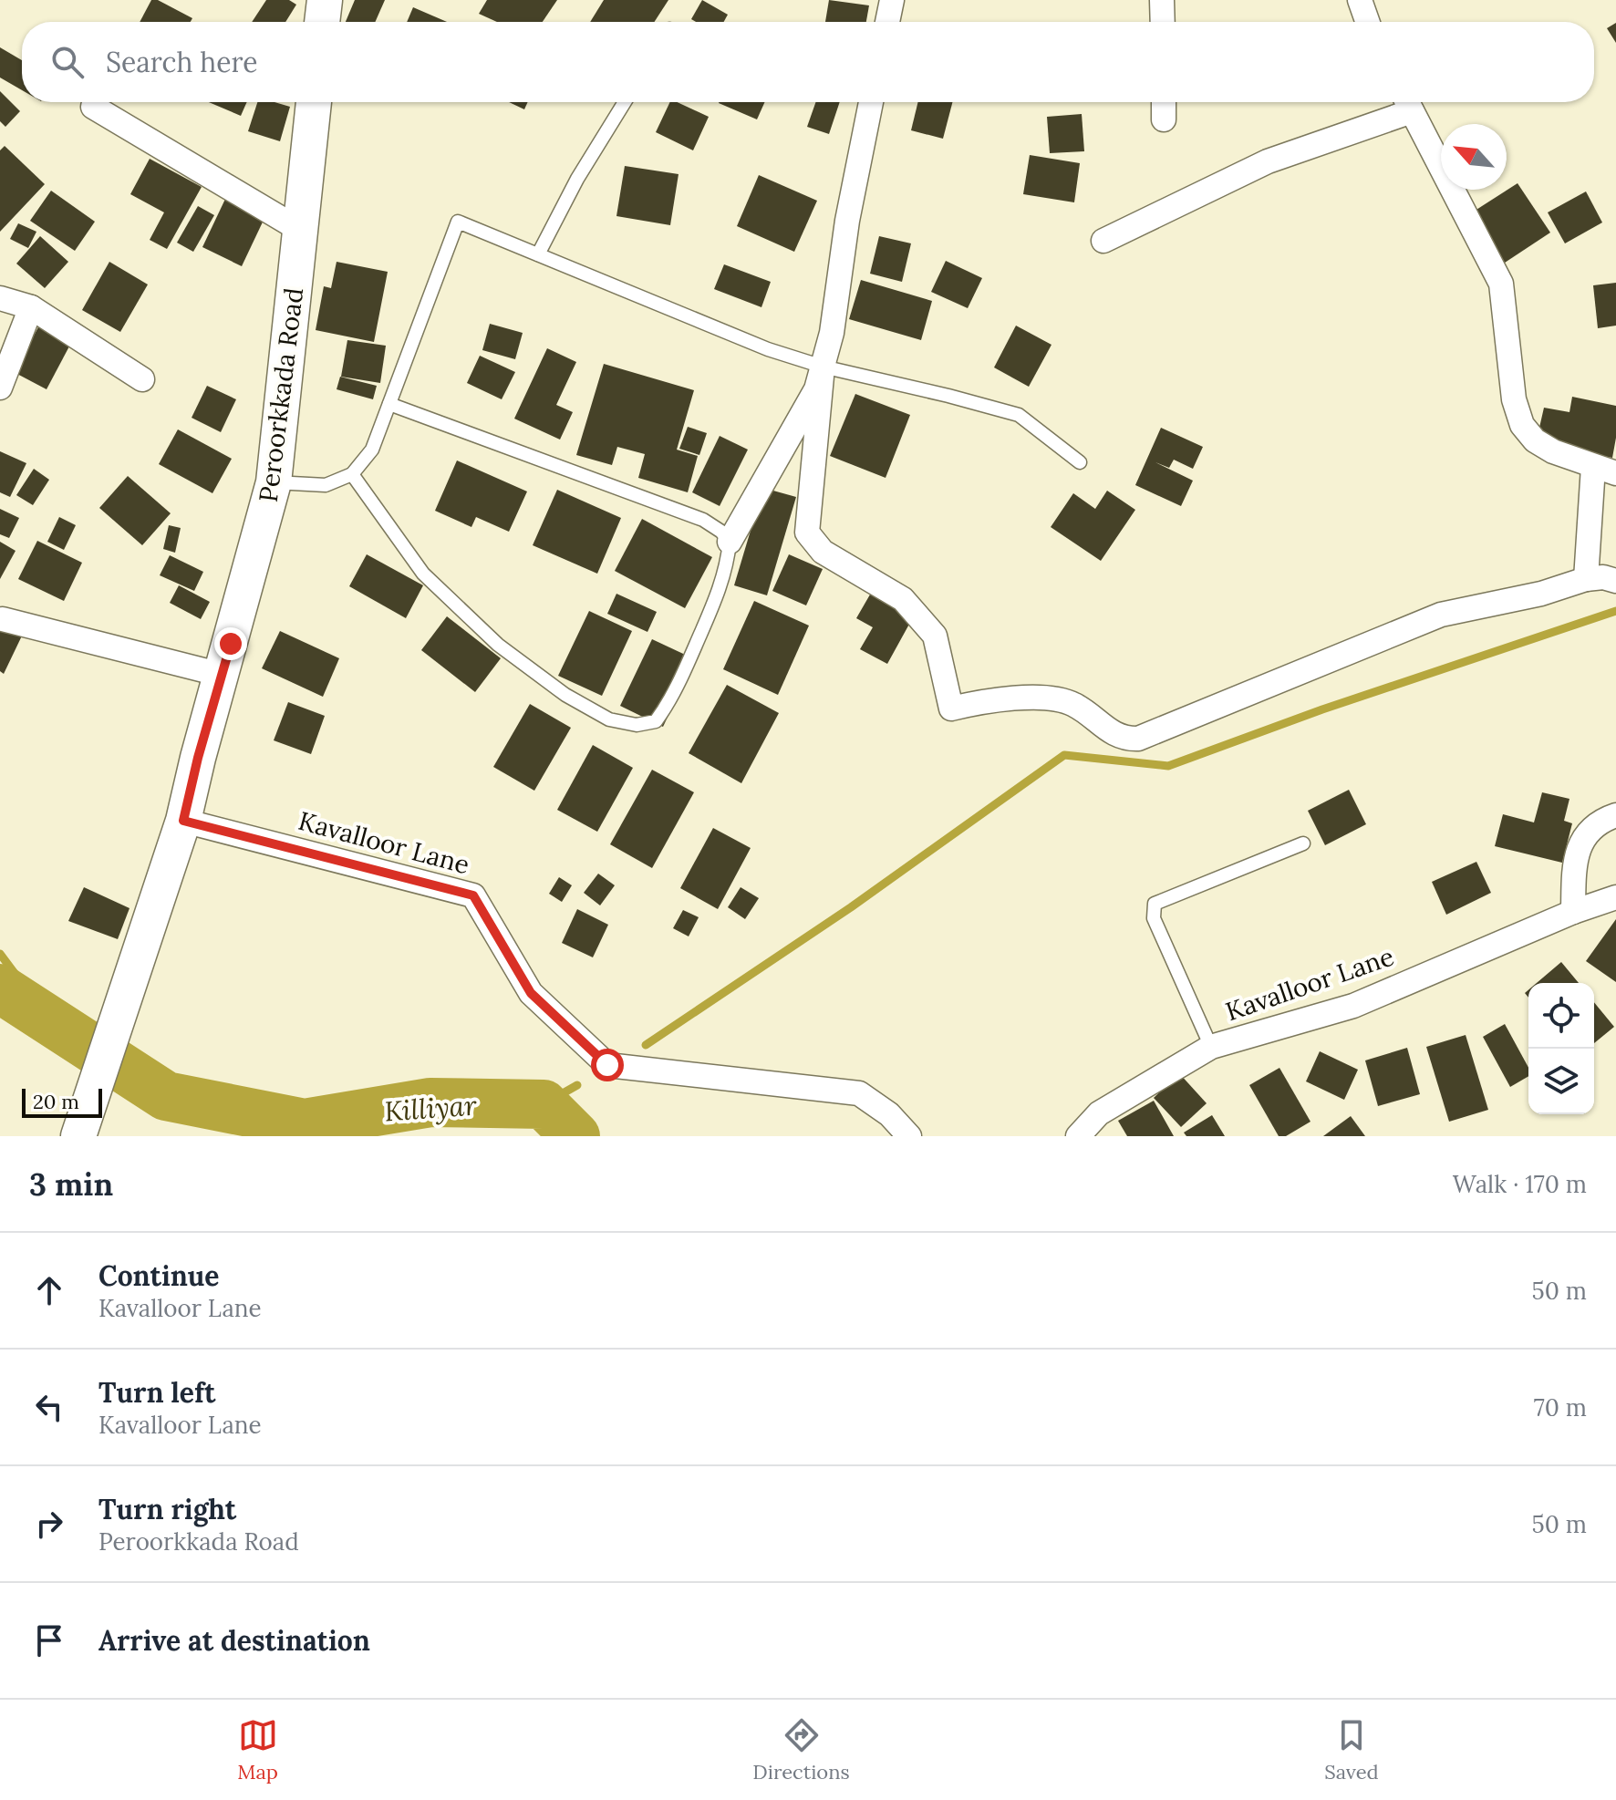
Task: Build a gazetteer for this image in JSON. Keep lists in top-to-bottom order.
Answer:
{
  "streets": {
    "main road": ["Peroorkkada Road"],
    "street": ["Kavalloor Lane"]
  },
  "crossings": [
    ["Peroorkkada Road", "Kavalloor Lane"]
  ],
  "water": ["Killiyar"],
  "scale_bar": "20 m",
  "north": "top left",
  "page": {
    "search": "Search here",
    "scale": "20 m",
    "heading": ["3 min", "Walk · 170 m"],
    "list": [
      ["Continue", "Kavalloor Lane", "50 m"],
      ["Turn left", "Kavalloor Lane", "70 m"],
      ["Turn right", "Peroorkkada Road", "50 m"],
      "Arrive at destination"
    ],
    "nav": ["Map", "Directions", "Saved"]
  }
}
